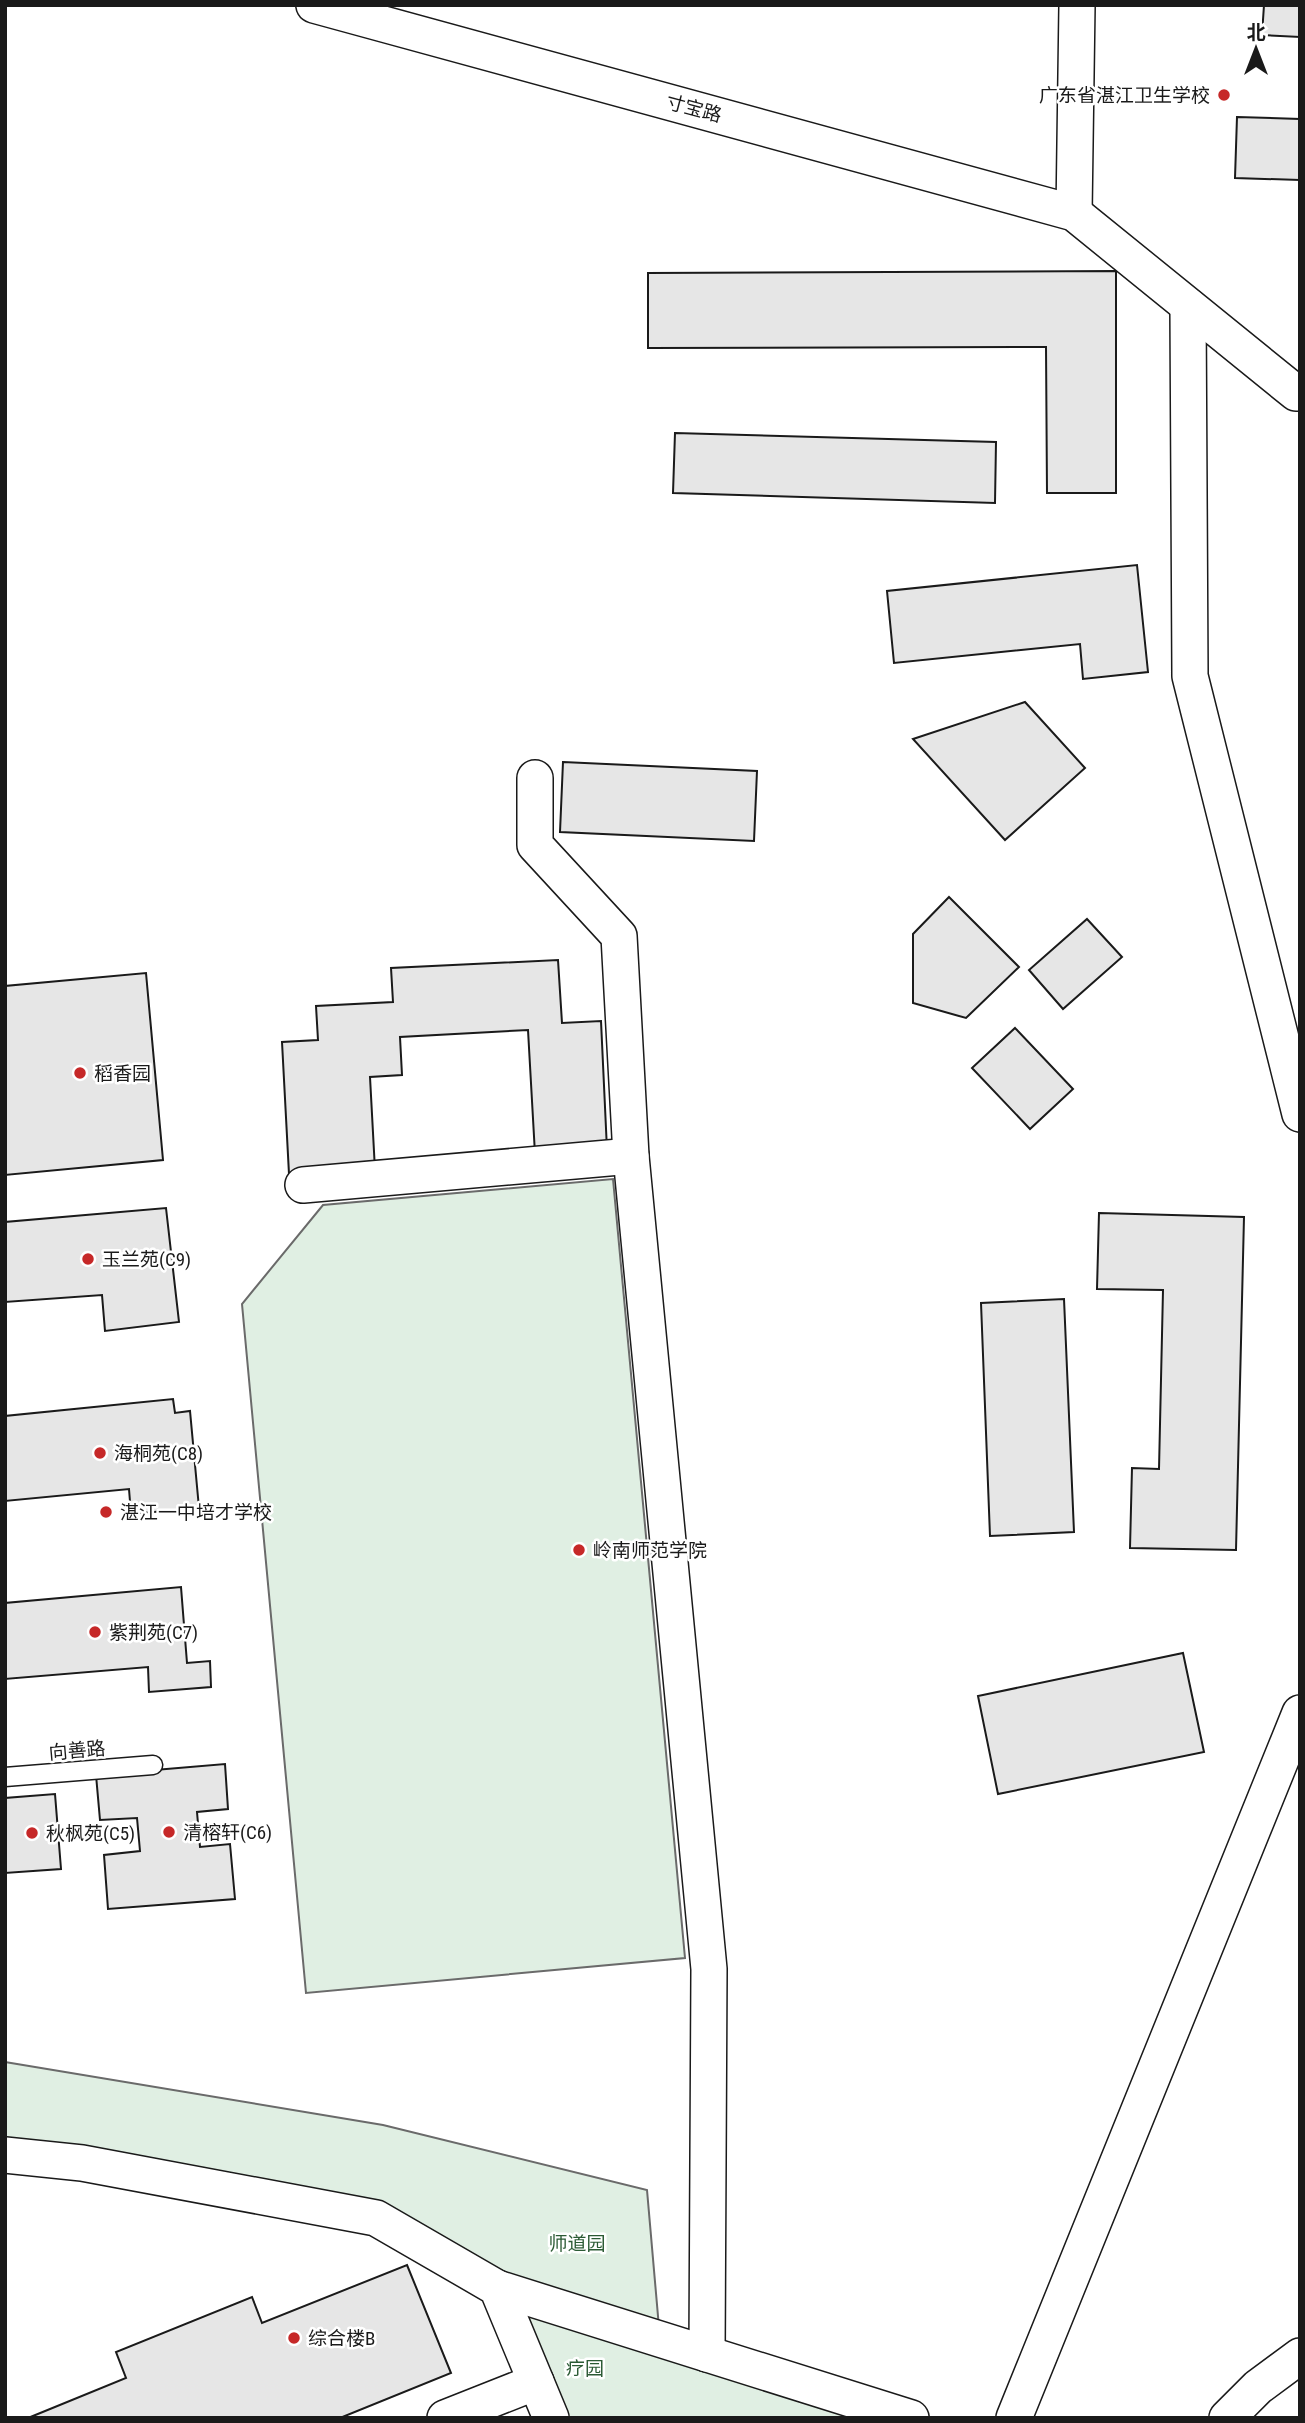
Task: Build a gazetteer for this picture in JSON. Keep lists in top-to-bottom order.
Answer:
{
  "streets": {
    "street": ["寸宝路"],
    "lane": ["向善路"]
  },
  "parks": ["师道园", "疗园"],
  "places": [
    "广东省湛江卫生学校",
    "稻香园",
    "玉兰苑(C9)",
    "海桐苑(C8)",
    "湛江一中培才学校",
    "岭南师范学院",
    "紫荆苑(C7)",
    "清榕轩(C6)",
    "秋枫苑(C5)",
    "综合楼B"
  ],
  "north": "top"
}
